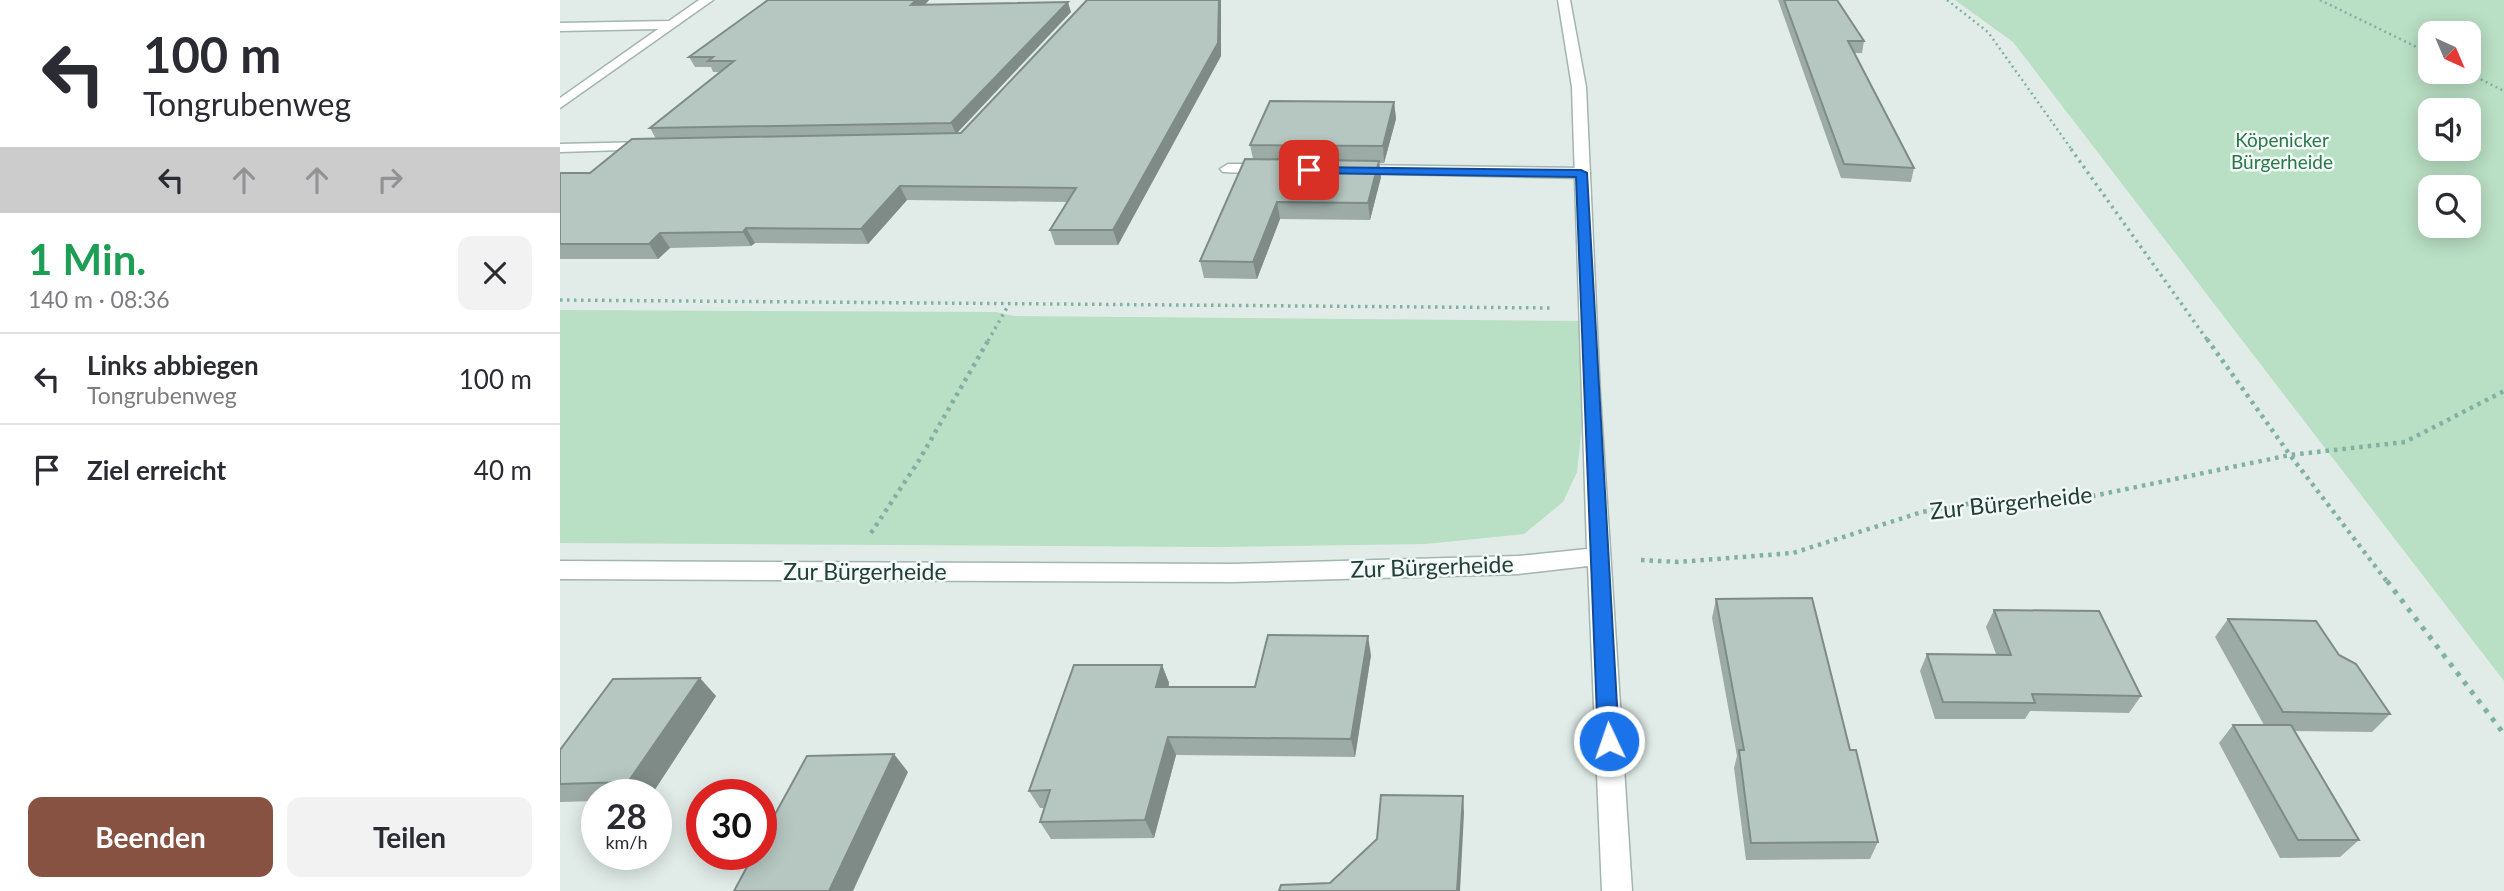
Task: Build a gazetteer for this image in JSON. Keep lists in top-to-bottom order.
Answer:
{
  "streets": {
    "street": ["Zur Bürgerheide"]
  },
  "parks": ["Köpenicker Bürgerheide"],
  "north": "bottom right",
  "page": {
    "turn": ["100 m", "Tongrubenweg"],
    "heading": ["1 Min.", "140 m · 08:36"],
    "list": [
      {
        "name": "Links abbiegen",
        "note": "Tongrubenweg",
        "value": "100 m"
      },
      {
        "name": "Ziel erreicht",
        "value": "40 m"
      }
    ],
    "speed": "28 km/h",
    "limit": "30",
    "buttons": ["Beenden", "Teilen"]
  }
}
